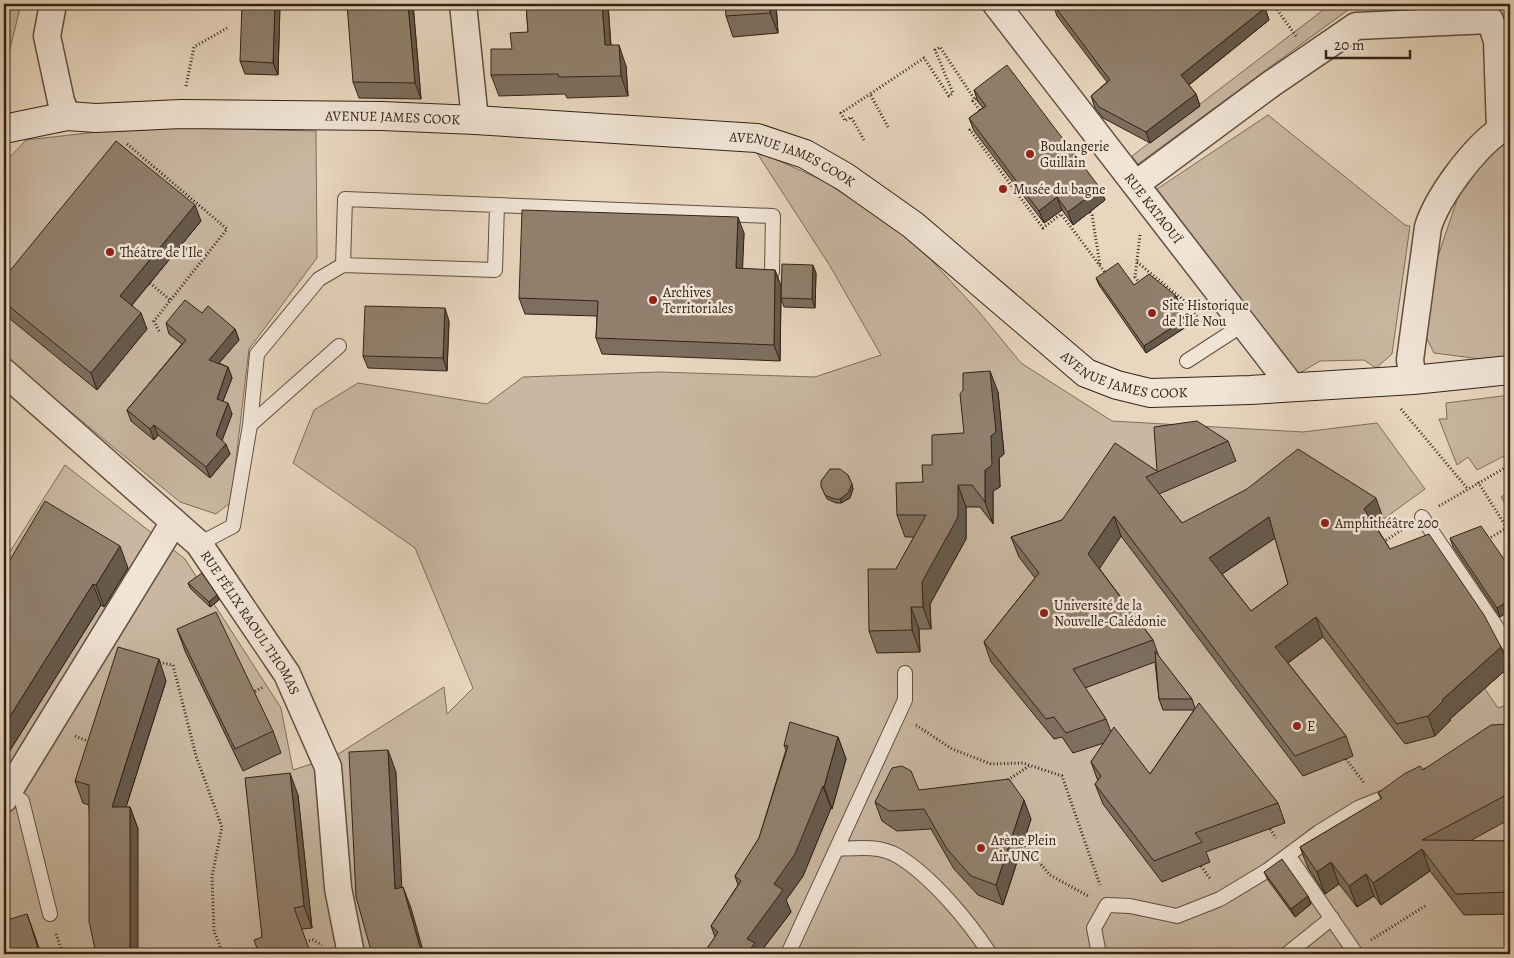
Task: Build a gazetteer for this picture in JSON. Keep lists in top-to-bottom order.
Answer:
{
  "streets": {
    "main road": ["AVENUE JAMES COOK"],
    "street": ["RUE KATAOUÏ", "RUE FÉLIX RAOUL THOMAS"]
  },
  "crossings": [
    ["AVENUE JAMES COOK", "RUE KATAOUÏ"]
  ],
  "places": [
    "Boulangerie Guillain",
    "Musée du bagne",
    "Théâtre de l'Ile",
    "Archives Territoriales",
    "Site Historique de l'Île Nou",
    "Amphithéâtre 200",
    "Université de la Nouvelle-Calédonie",
    "E",
    "Arène Plein Air UNC"
  ],
  "scale_bar": "20 m"
}
